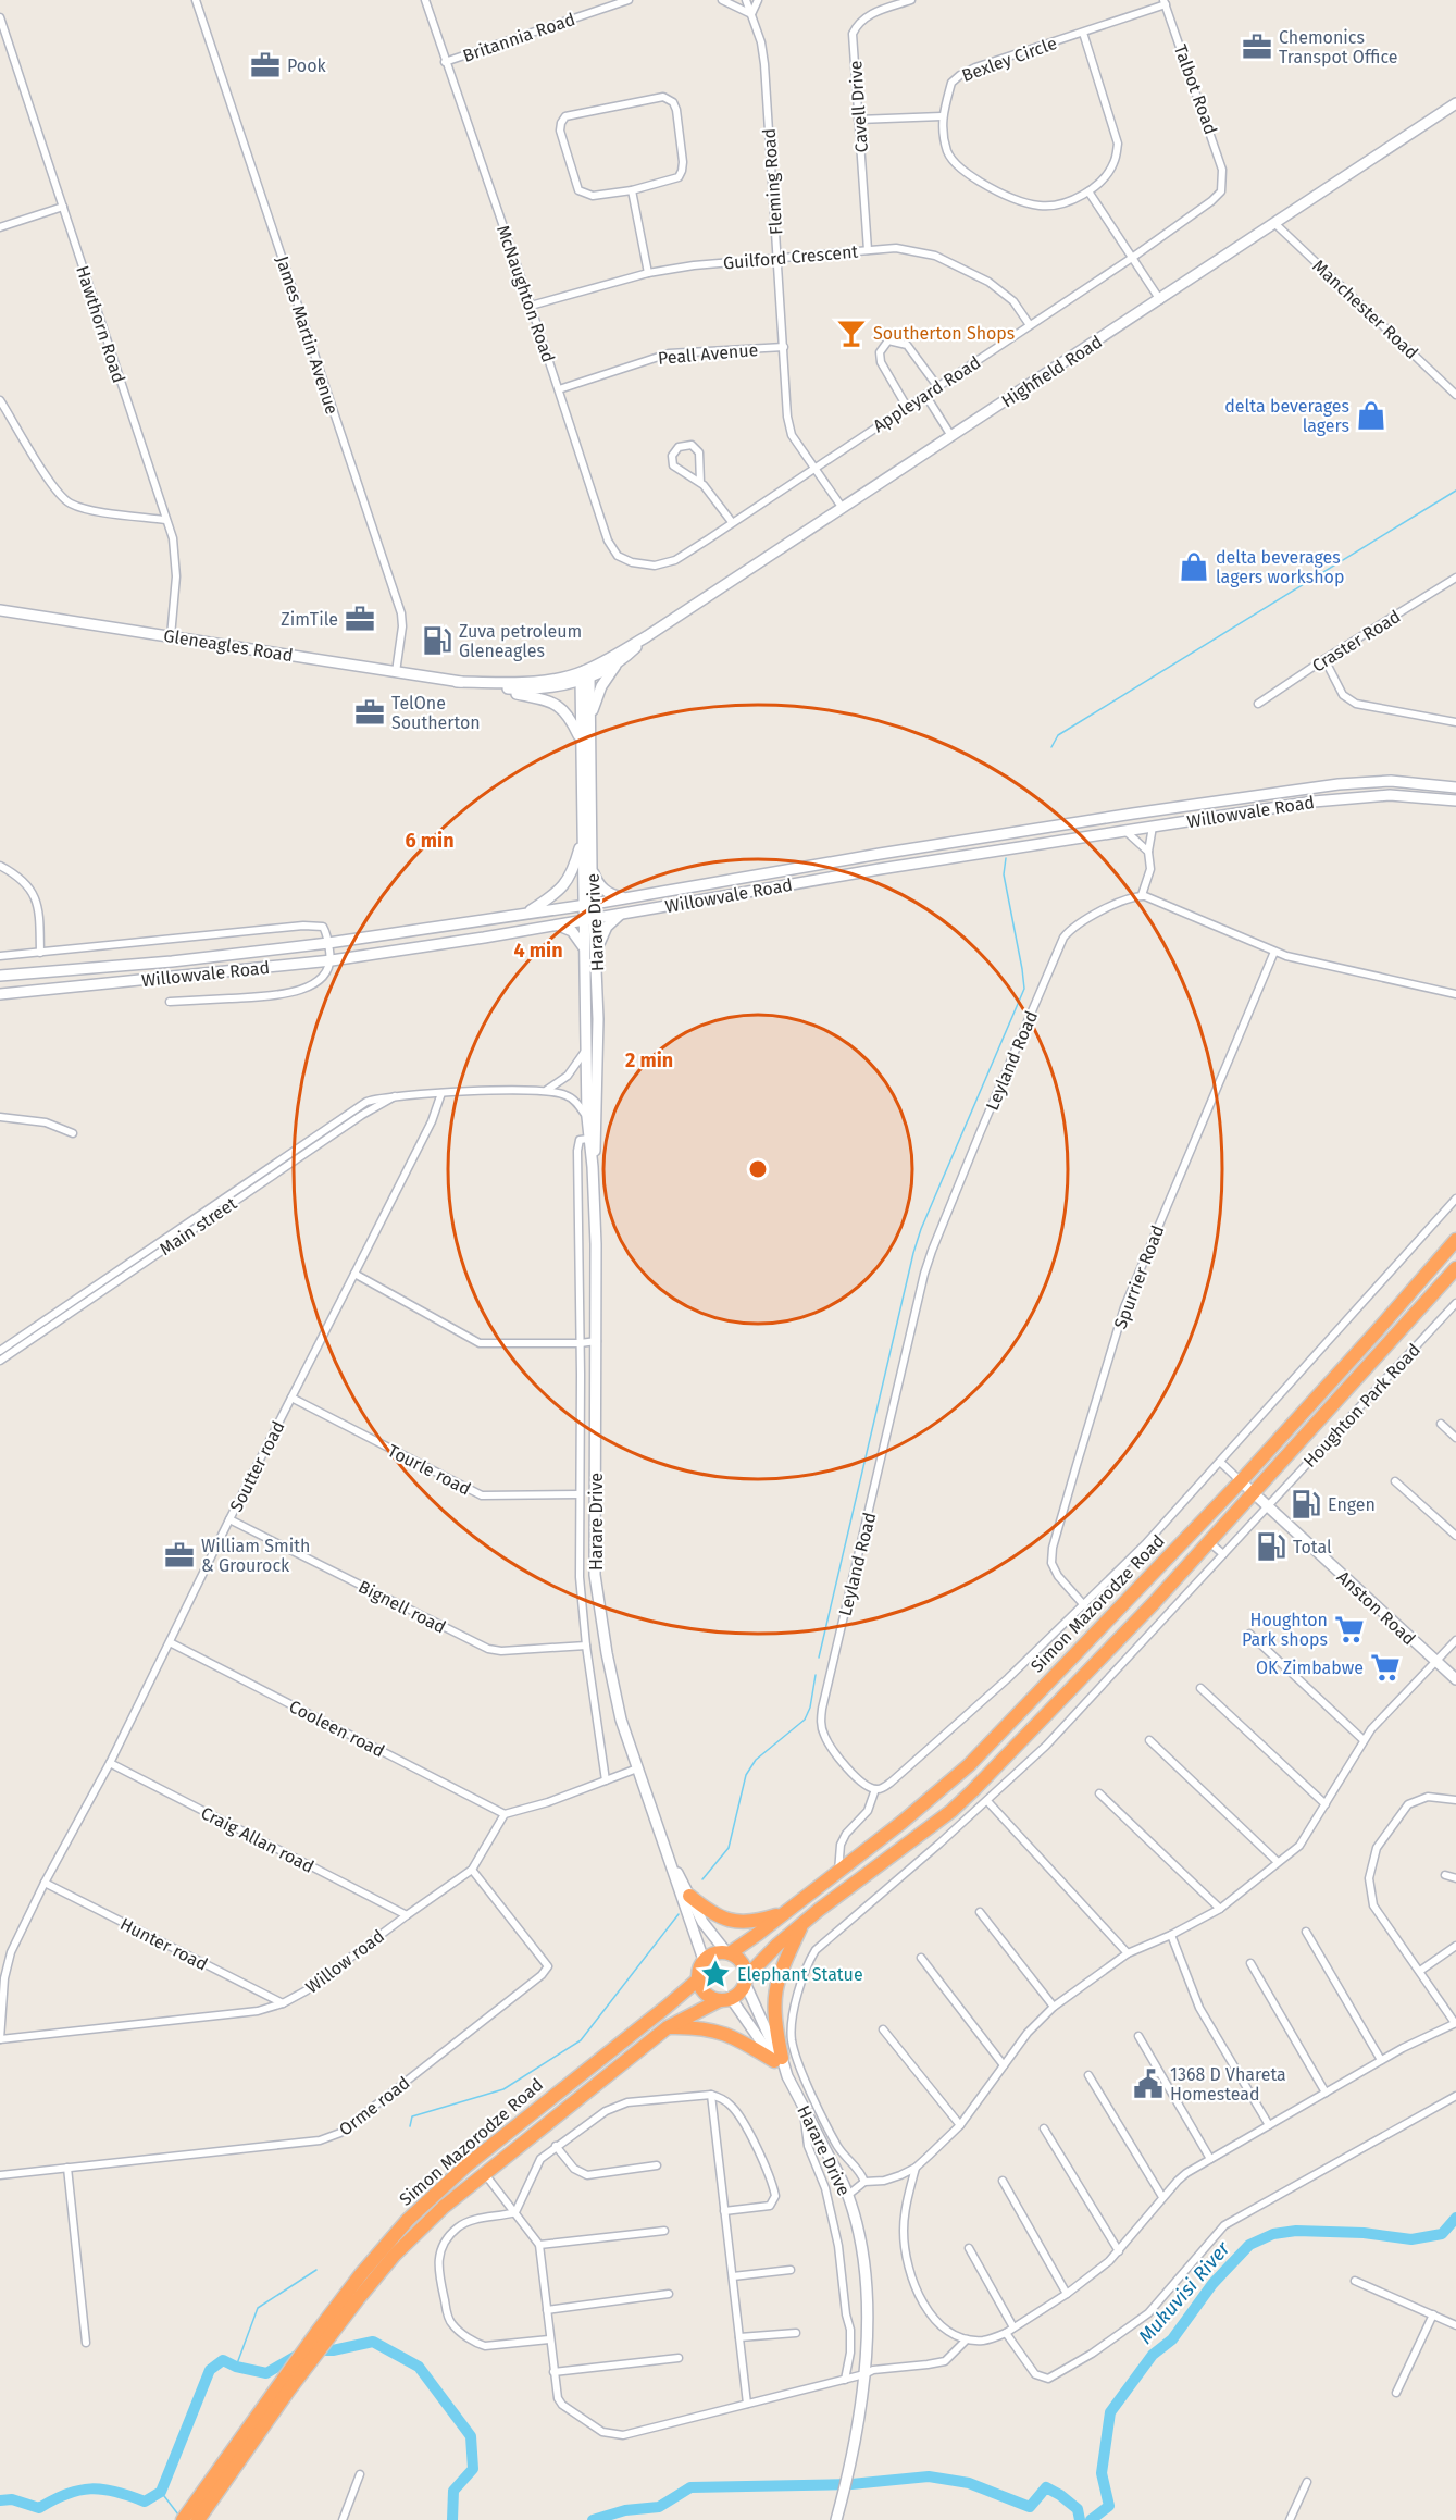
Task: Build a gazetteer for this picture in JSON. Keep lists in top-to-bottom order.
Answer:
{
  "streets": {
    "highway": ["Simon Mazorodze Road"],
    "street": [
      "Britannia Road",
      "Bexley Circle",
      "Talbot Road",
      "Cavell Drive",
      "Fleming Road",
      "Guilford Crescent",
      "McNaughton Road",
      "Manchester Road",
      "Hawthorn Road",
      "James Martin Avenue",
      "Peall Avenue",
      "Highfield Road",
      "Appleyard Road",
      "Craster Road",
      "Gleneagles Road",
      "Willowvale Road",
      "Harare Drive",
      "Leyland Road",
      "Main street",
      "Spurrier Road",
      "Houghton Park Road",
      "Soutter road",
      "Tourle road",
      "Bignell road",
      "Anston Road",
      "Cooleen road",
      "Craig Allan road",
      "Hunter road",
      "Willow road",
      "Orme road"
    ]
  },
  "crossings": [
    ["Britannia Road", "McNaughton Road"],
    ["Bexley Circle", "Talbot Road"],
    ["Talbot Road", "Appleyard Road"],
    ["Cavell Drive", "Guilford Crescent"],
    ["Fleming Road", "Guilford Crescent"],
    ["Fleming Road", "Peall Avenue"],
    ["Fleming Road", "Highfield Road"],
    ["Fleming Road", "Appleyard Road"],
    ["Guilford Crescent", "McNaughton Road"],
    ["Guilford Crescent", "Appleyard Road"],
    ["McNaughton Road", "Peall Avenue"],
    ["McNaughton Road", "Appleyard Road"],
    ["Manchester Road", "Highfield Road"],
    ["Hawthorn Road", "Gleneagles Road"],
    ["James Martin Avenue", "Gleneagles Road"],
    ["Highfield Road", "Gleneagles Road"],
    ["Highfield Road", "Harare Drive"],
    ["Gleneagles Road", "Harare Drive"],
    ["Willowvale Road", "Harare Drive"],
    ["Harare Drive", "Main street"],
    ["Harare Drive", "Simon Mazorodze Road"],
    ["Main street", "Soutter road"],
    ["Houghton Park Road", "Anston Road"],
    ["Soutter road", "Tourle road"],
    ["Soutter road", "Bignell road"],
    ["Soutter road", "Cooleen road"],
    ["Soutter road", "Craig Allan road"],
    ["Soutter road", "Hunter road"],
    ["Soutter road", "Willow road"],
    ["Simon Mazorodze Road", "Anston Road"],
    ["Cooleen road", "Willow road"],
    ["Craig Allan road", "Willow road"],
    ["Hunter road", "Willow road"],
    ["Willow road", "Orme road"]
  ],
  "water": ["Mukuvisi River"],
  "places": {
    "office": [
      "Chemonics Transpot Office",
      "Pook",
      "ZimTile",
      "TelOne Southerton",
      "William Smith & Grourock"
    ],
    "bar": ["Southerton Shops"],
    "shop": ["delta beverages lagers", "delta beverages lagers workshop"],
    "fuel station": ["Zuva petroleum Gleneagles", "Engen", "Total"],
    "supermarket": ["Houghton Park shops", "OK Zimbabwe"],
    "place": ["Elephant Statue"],
    "public building": ["1368 D Vhareta Homestead"]
  },
  "rings": ["6 min", "4 min", "2 min"]
}
